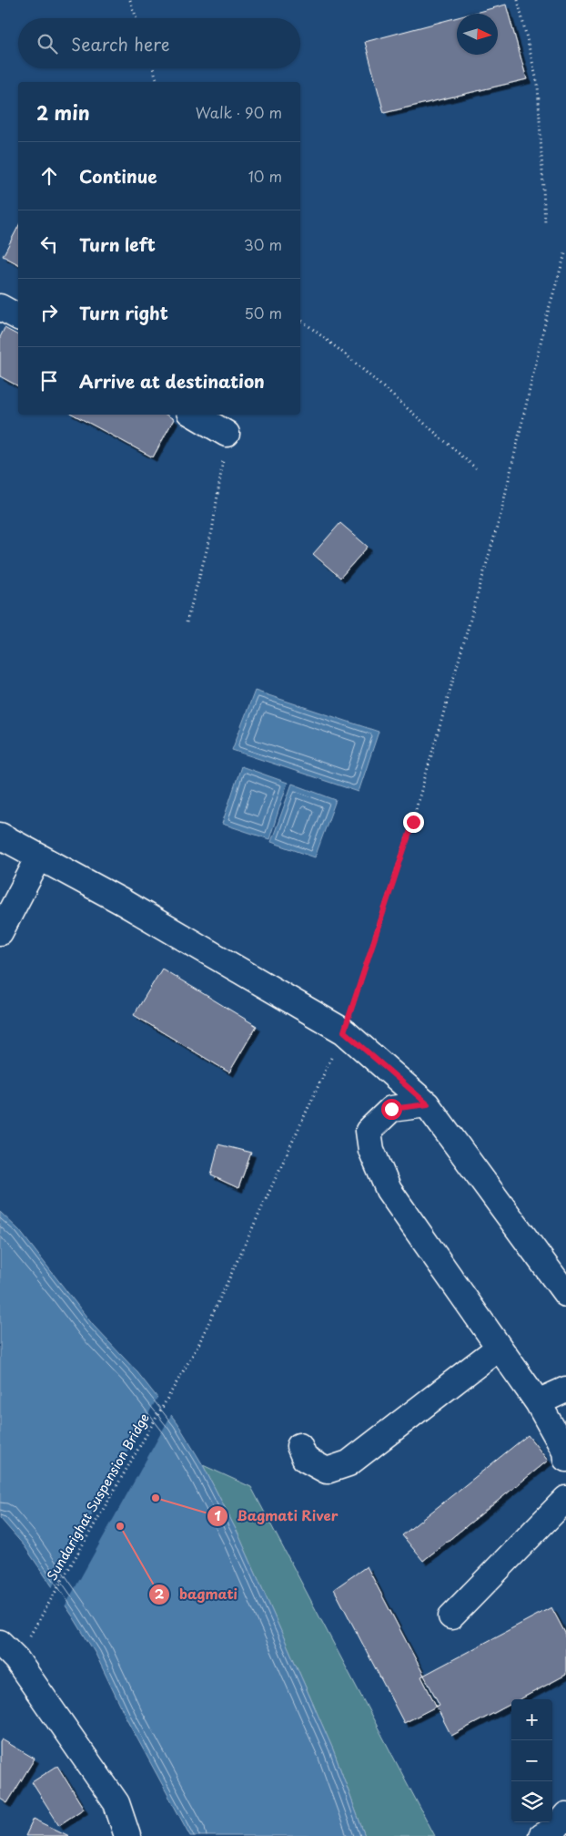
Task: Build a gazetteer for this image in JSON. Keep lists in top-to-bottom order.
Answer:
{
  "streets": {
    "path": ["Sundarighat Suspension Bridge"]
  },
  "places": ["Bagmati River", "bagmati"],
  "north": "right",
  "page": {
    "search": "Search here",
    "heading": ["2 min", "Walk · 90 m"],
    "list": [
      ["Continue", "10 m"],
      ["Turn left", "30 m"],
      ["Turn right", "50 m"],
      "Arrive at destination"
    ],
    "map_buttons": ["+", "−"]
  }
}
